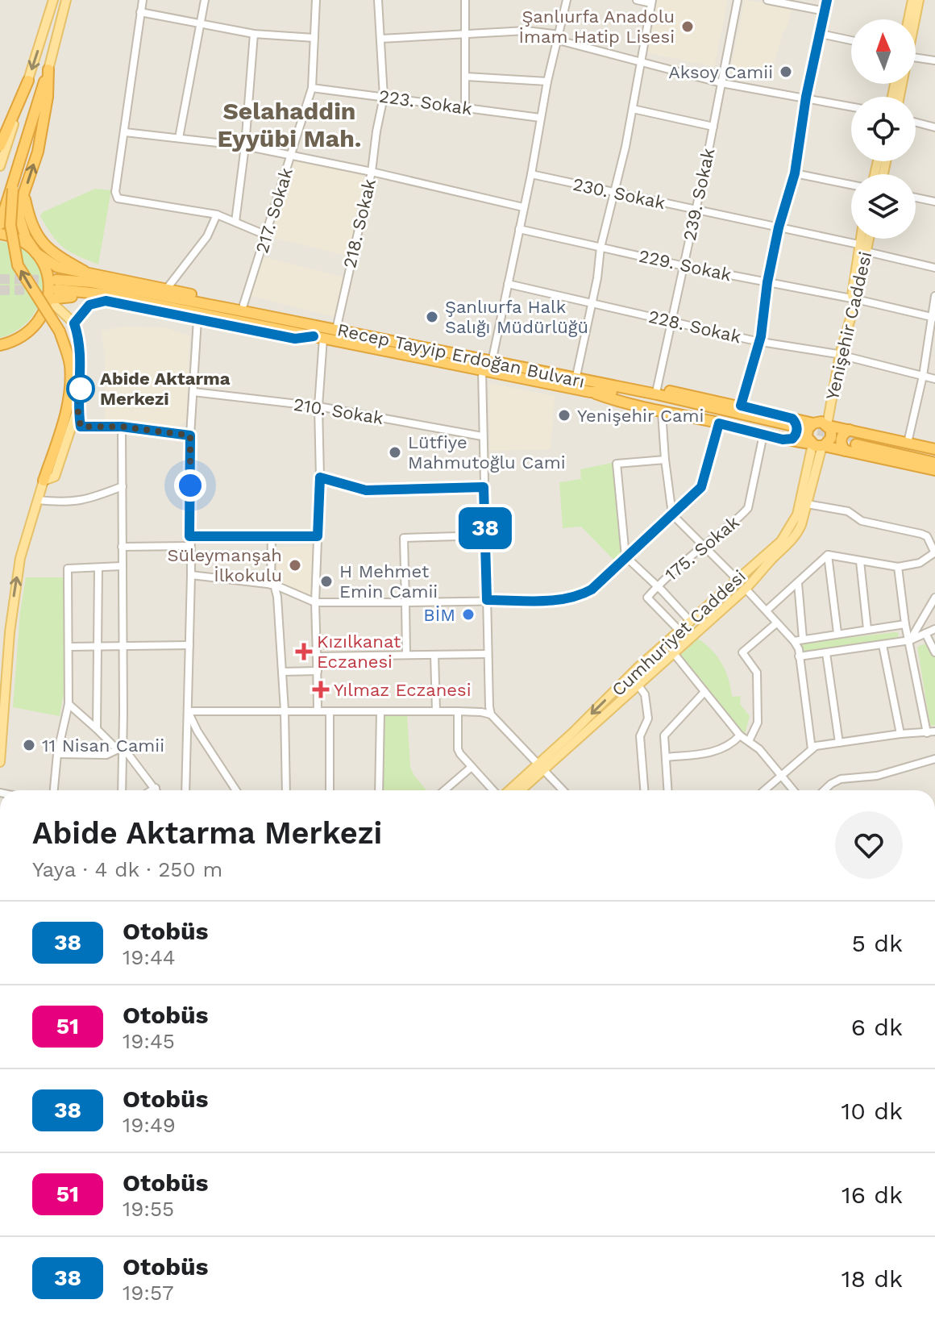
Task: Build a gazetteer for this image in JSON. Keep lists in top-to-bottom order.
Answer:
{
  "streets": {
    "highway": ["Recep Tayyip Erdoğan Bulvarı"],
    "main road": ["Yenişehir Caddesi", "Cumhuriyet Caddesi"],
    "street": [
      "223. Sokak",
      "230. Sokak",
      "239. Sokak",
      "217. Sokak",
      "218. Sokak",
      "229. Sokak",
      "228. Sokak",
      "210. Sokak",
      "175. Sokak"
    ]
  },
  "crossings": [
    ["223. Sokak", "217. Sokak"],
    ["223. Sokak", "218. Sokak"],
    ["230. Sokak", "239. Sokak"],
    ["230. Sokak", "Yenişehir Caddesi"],
    ["239. Sokak", "229. Sokak"],
    ["239. Sokak", "228. Sokak"],
    ["218. Sokak", "Recep Tayyip Erdoğan Bulvarı"],
    ["229. Sokak", "Yenişehir Caddesi"],
    ["Yenişehir Caddesi", "228. Sokak"]
  ],
  "districts": ["Selahaddin Eyyübi Mah."],
  "places": {
    "other": [
      "Şanlıurfa Anadolu İmam Hatip Lisesi",
      "Aksoy Camii",
      "Şanlıurfa Halk Salığı Müdürlüğü",
      "Abide Aktarma Merkezi",
      "Yenişehir Cami",
      "Lütfiye Mahmutoğlu Cami",
      "Süleymanşah İlkokulu",
      "H Mehmet Emin Camii",
      "BİM",
      "11 Nisan Camii"
    ],
    "health": ["Kızılkanat Eczanesi", "Yılmaz Eczanesi"]
  },
  "lines": ["bus line 38"],
  "north": "top",
  "page": {
    "on_map": "38",
    "heading": ["Abide Aktarma Merkezi", "Yaya · 4 dk · 250 m"],
    "list": [
      {
        "mark": "38",
        "name": "Otobüs",
        "note": "19:44",
        "value": "5 dk"
      },
      {
        "mark": "51",
        "name": "Otobüs",
        "note": "19:45",
        "value": "6 dk"
      },
      {
        "mark": "38",
        "name": "Otobüs",
        "note": "19:49",
        "value": "10 dk"
      },
      {
        "mark": "51",
        "name": "Otobüs",
        "note": "19:55",
        "value": "16 dk"
      },
      {
        "mark": "38",
        "name": "Otobüs",
        "note": "19:57",
        "value": "18 dk"
      }
    ]
  }
}
